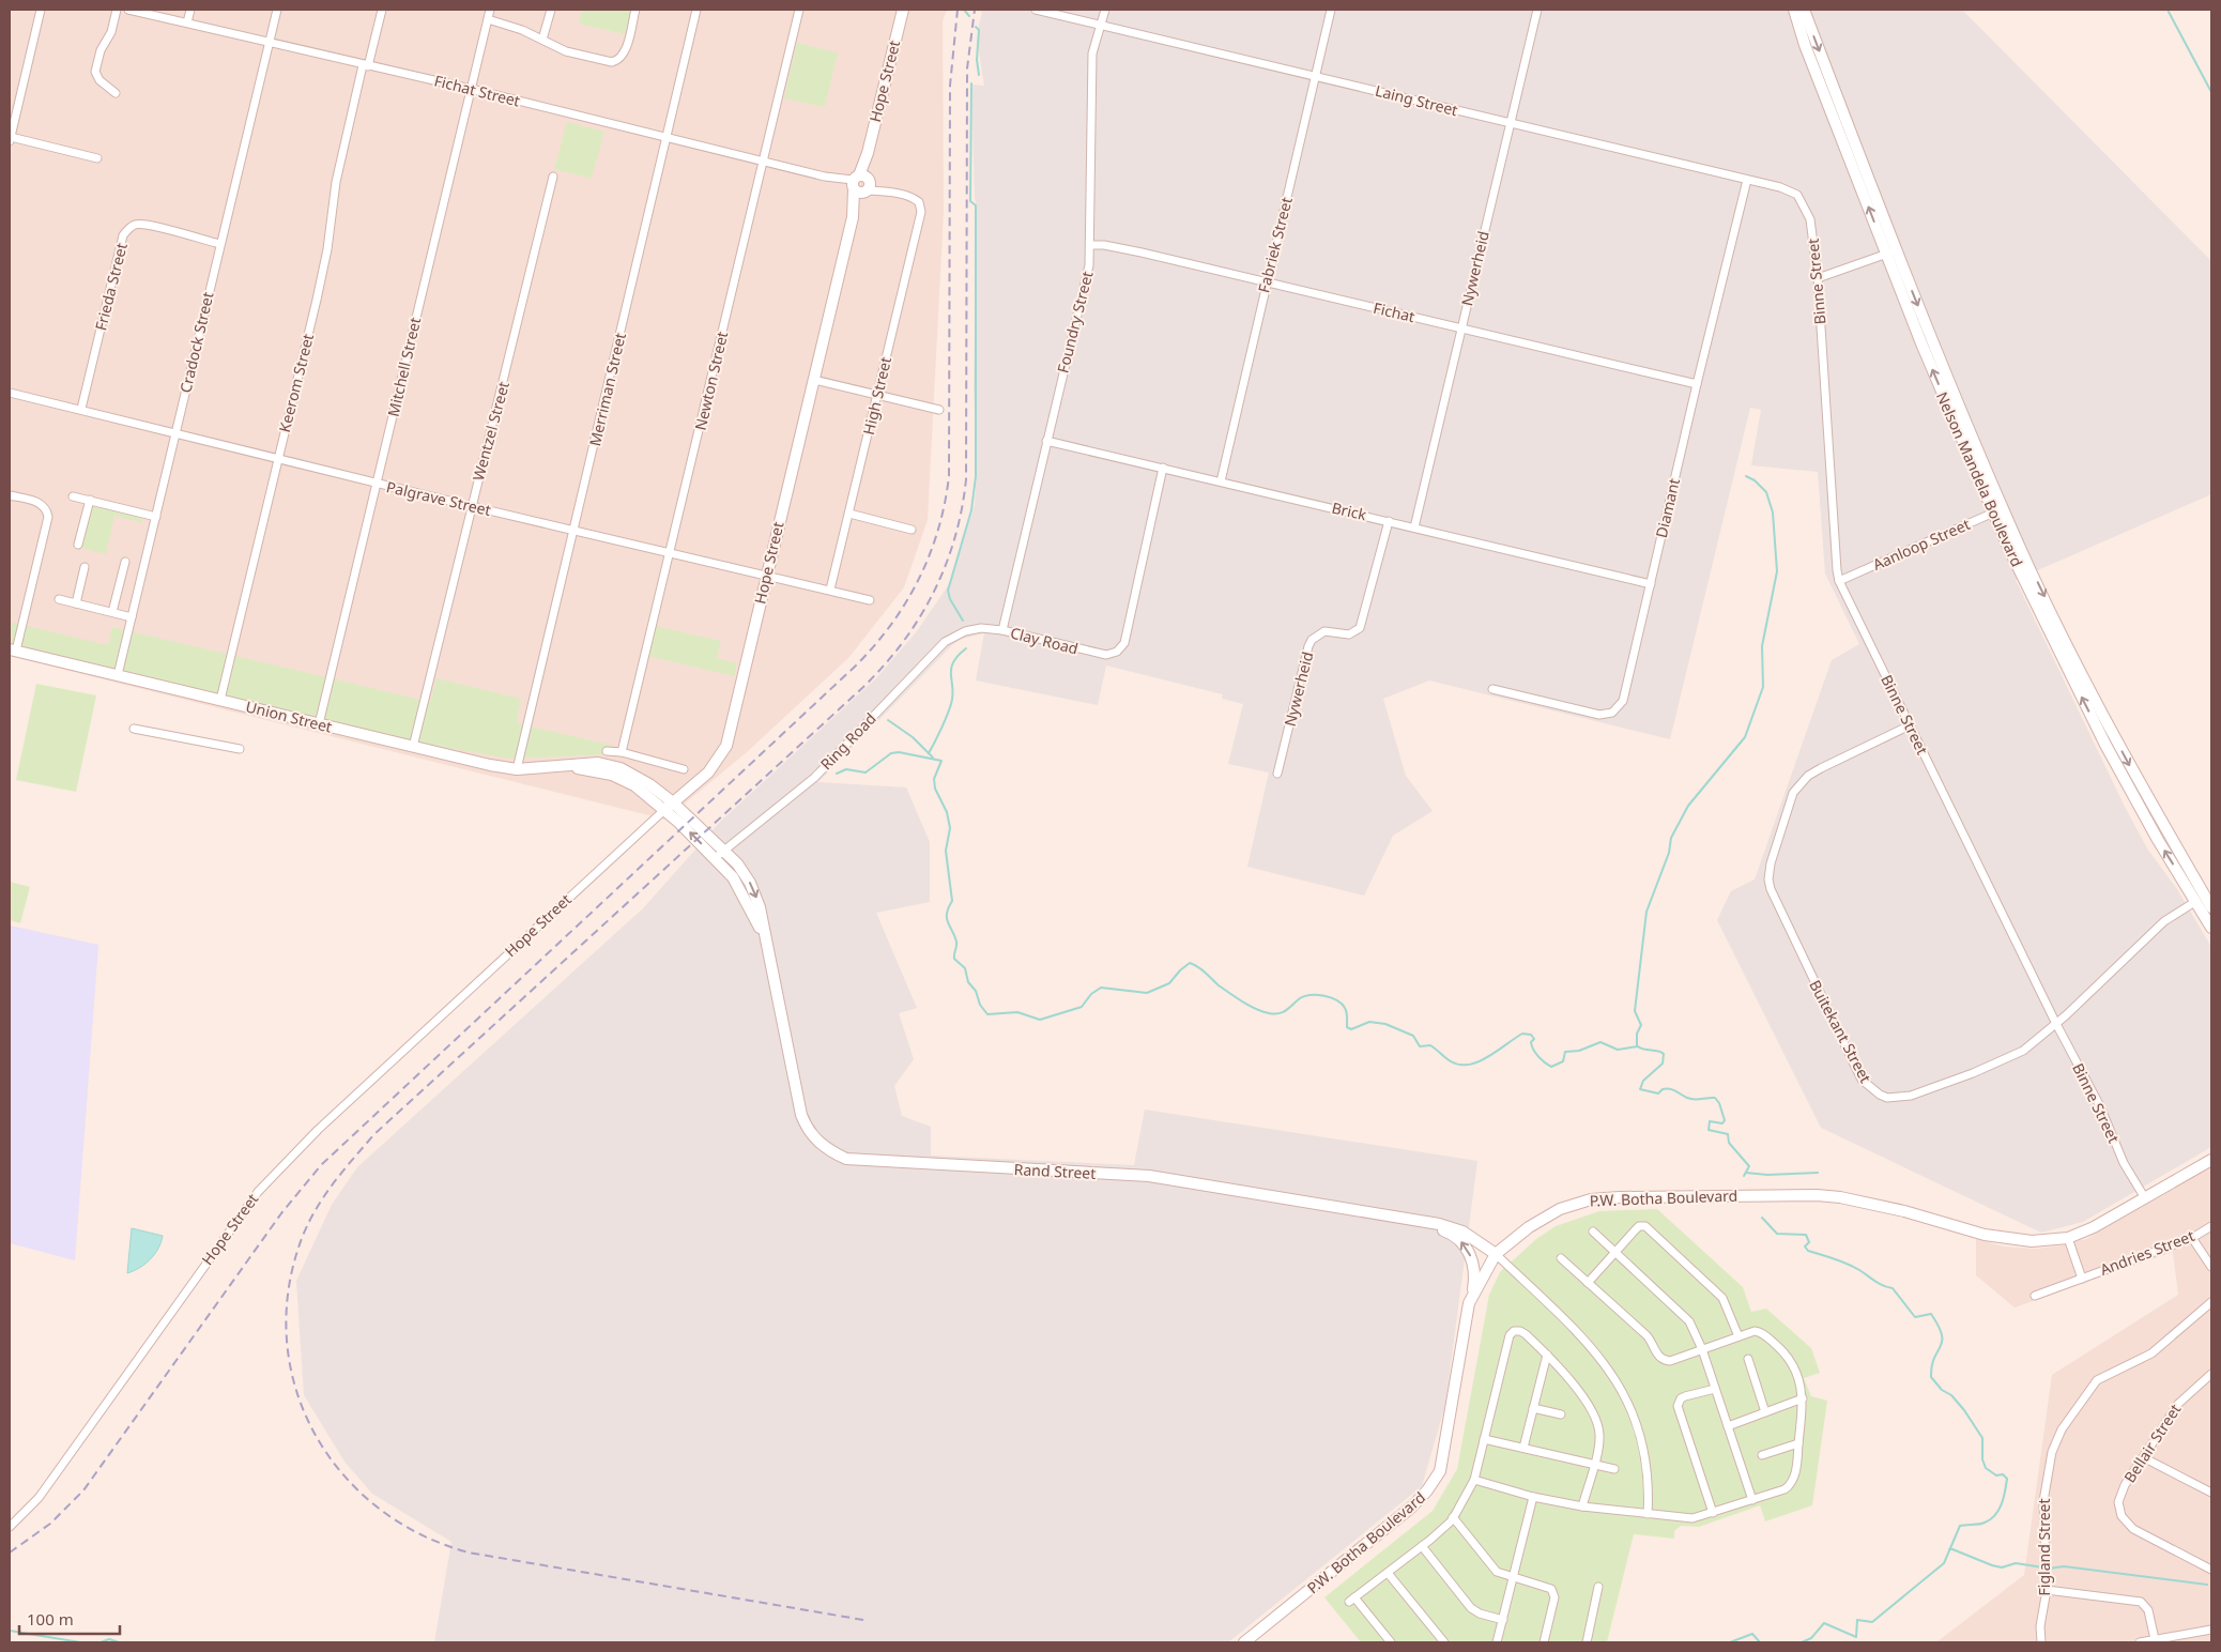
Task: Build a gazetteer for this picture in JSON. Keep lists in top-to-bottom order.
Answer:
{
  "streets": {
    "street": [
      "Hope Street",
      "Fichat Street",
      "Laing Street",
      "Fabriek Street",
      "Nywerheid",
      "Binne Street",
      "Frieda Street",
      "Fichat",
      "Foundry Street",
      "Cradock Street",
      "Mitchell Street",
      "Newton Street",
      "Keerom Street",
      "Merriman Street",
      "High Street",
      "Wentzel Street",
      "Nelson Mandela Boulevard",
      "Palgrave Street",
      "Diamant",
      "Brick",
      "Aanloop Street",
      "Clay Road",
      "Union Street",
      "Ring Road",
      "Buitekant Street",
      "Rand Street",
      "P.W. Botha Boulevard",
      "Andries Street",
      "Bellair Street",
      "Figland Street"
    ]
  },
  "crossings": [
    ["Hope Street", "Fichat Street"],
    ["Hope Street", "Palgrave Street"],
    ["Hope Street", "Union Street"],
    ["Fichat Street", "Cradock Street"],
    ["Fichat Street", "Mitchell Street"],
    ["Fichat Street", "Newton Street"],
    ["Fichat Street", "Keerom Street"],
    ["Fichat Street", "Merriman Street"],
    ["Fichat Street", "High Street"],
    ["Laing Street", "Fabriek Street"],
    ["Laing Street", "Nywerheid"],
    ["Laing Street", "Binne Street"],
    ["Laing Street", "Foundry Street"],
    ["Laing Street", "Diamant"],
    ["Fabriek Street", "Fichat"],
    ["Fabriek Street", "Brick"],
    ["Nywerheid", "Fichat"],
    ["Nywerheid", "Brick"],
    ["Binne Street", "Aanloop Street"],
    ["Binne Street", "Buitekant Street"],
    ["Binne Street", "P.W. Botha Boulevard"],
    ["Frieda Street", "Cradock Street"],
    ["Frieda Street", "Palgrave Street"],
    ["Fichat", "Foundry Street"],
    ["Fichat", "Diamant"],
    ["Foundry Street", "Brick"],
    ["Foundry Street", "Clay Road"],
    ["Cradock Street", "Palgrave Street"],
    ["Cradock Street", "Union Street"],
    ["Mitchell Street", "Palgrave Street"],
    ["Mitchell Street", "Union Street"],
    ["Newton Street", "Palgrave Street"],
    ["Keerom Street", "Palgrave Street"],
    ["Keerom Street", "Union Street"],
    ["Merriman Street", "Palgrave Street"],
    ["Merriman Street", "Union Street"],
    ["High Street", "Palgrave Street"],
    ["Wentzel Street", "Palgrave Street"],
    ["Wentzel Street", "Union Street"],
    ["Nelson Mandela Boulevard", "Aanloop Street"],
    ["Nelson Mandela Boulevard", "Buitekant Street"],
    ["Diamant", "Brick"],
    ["Brick", "Clay Road"],
    ["Clay Road", "Ring Road"],
    ["Union Street", "Ring Road"],
    ["Union Street", "Rand Street"],
    ["Ring Road", "Rand Street"],
    ["Rand Street", "P.W. Botha Boulevard"],
    ["P.W. Botha Boulevard", "Andries Street"]
  ],
  "scale_bar": "100 m"
}
